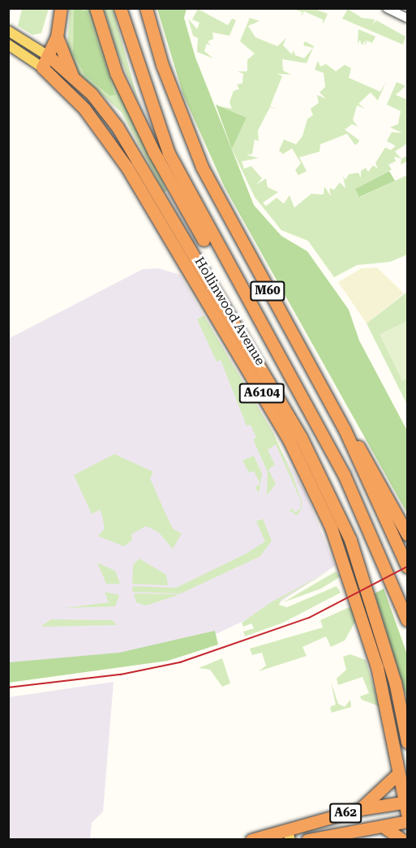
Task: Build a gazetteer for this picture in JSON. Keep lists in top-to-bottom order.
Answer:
{
  "streets": {
    "highway": [
      "M60",
      "Hollinwood Avenue",
      "A6104",
      "A62"
    ]
  },
  "crossings": [
    ["Hollinwood Avenue", "A6104"],
    ["A6104", "A62"]
  ]
}
